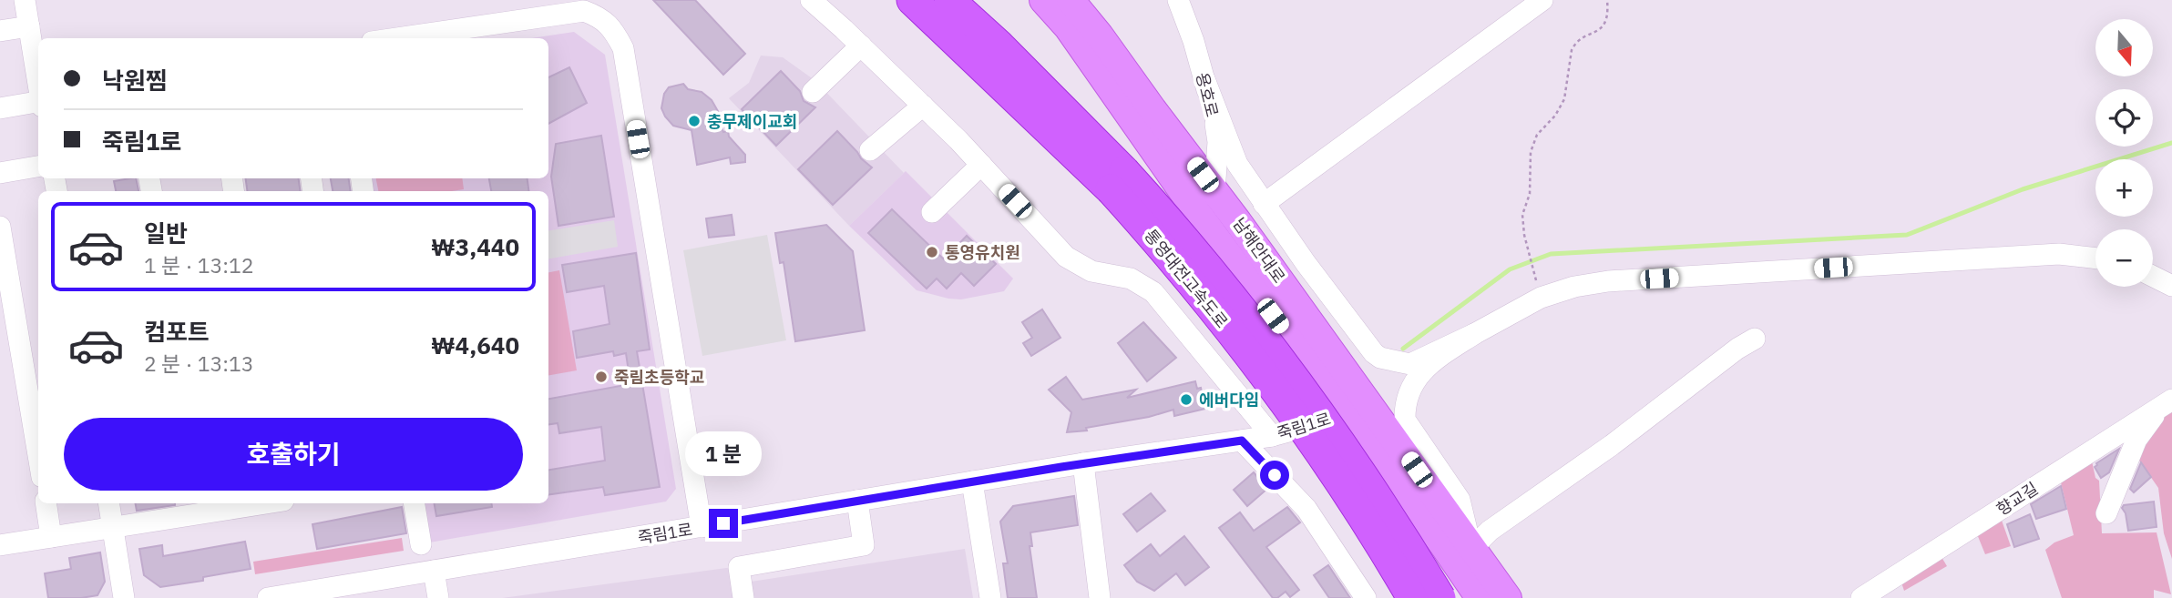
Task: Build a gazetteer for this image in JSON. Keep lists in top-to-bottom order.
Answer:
{
  "streets": {
    "highway": ["통영대전고속도로"],
    "main road": ["남해안대로"],
    "street": ["용호로", "죽림1로", "향교길"]
  },
  "crossings": [
    ["용호로", "남해안대로"],
    ["남해안대로", "죽림1로"]
  ],
  "places": [
    "충무제이교회",
    "통영유치원",
    "죽림초등학교",
    "에버다임"
  ],
  "north": "bottom",
  "page": {
    "map_buttons": ["+", "−"],
    "banner": ["낙원찜", "죽림1로"],
    "list": [
      {
        "name": "일반",
        "note": "1 분 · 13:12",
        "value": "₩3,440"
      },
      {
        "name": "컴포트",
        "note": "2 분 · 13:13",
        "value": "₩4,640"
      }
    ],
    "buttons": "호출하기",
    "bubble": "1 분"
  }
}
